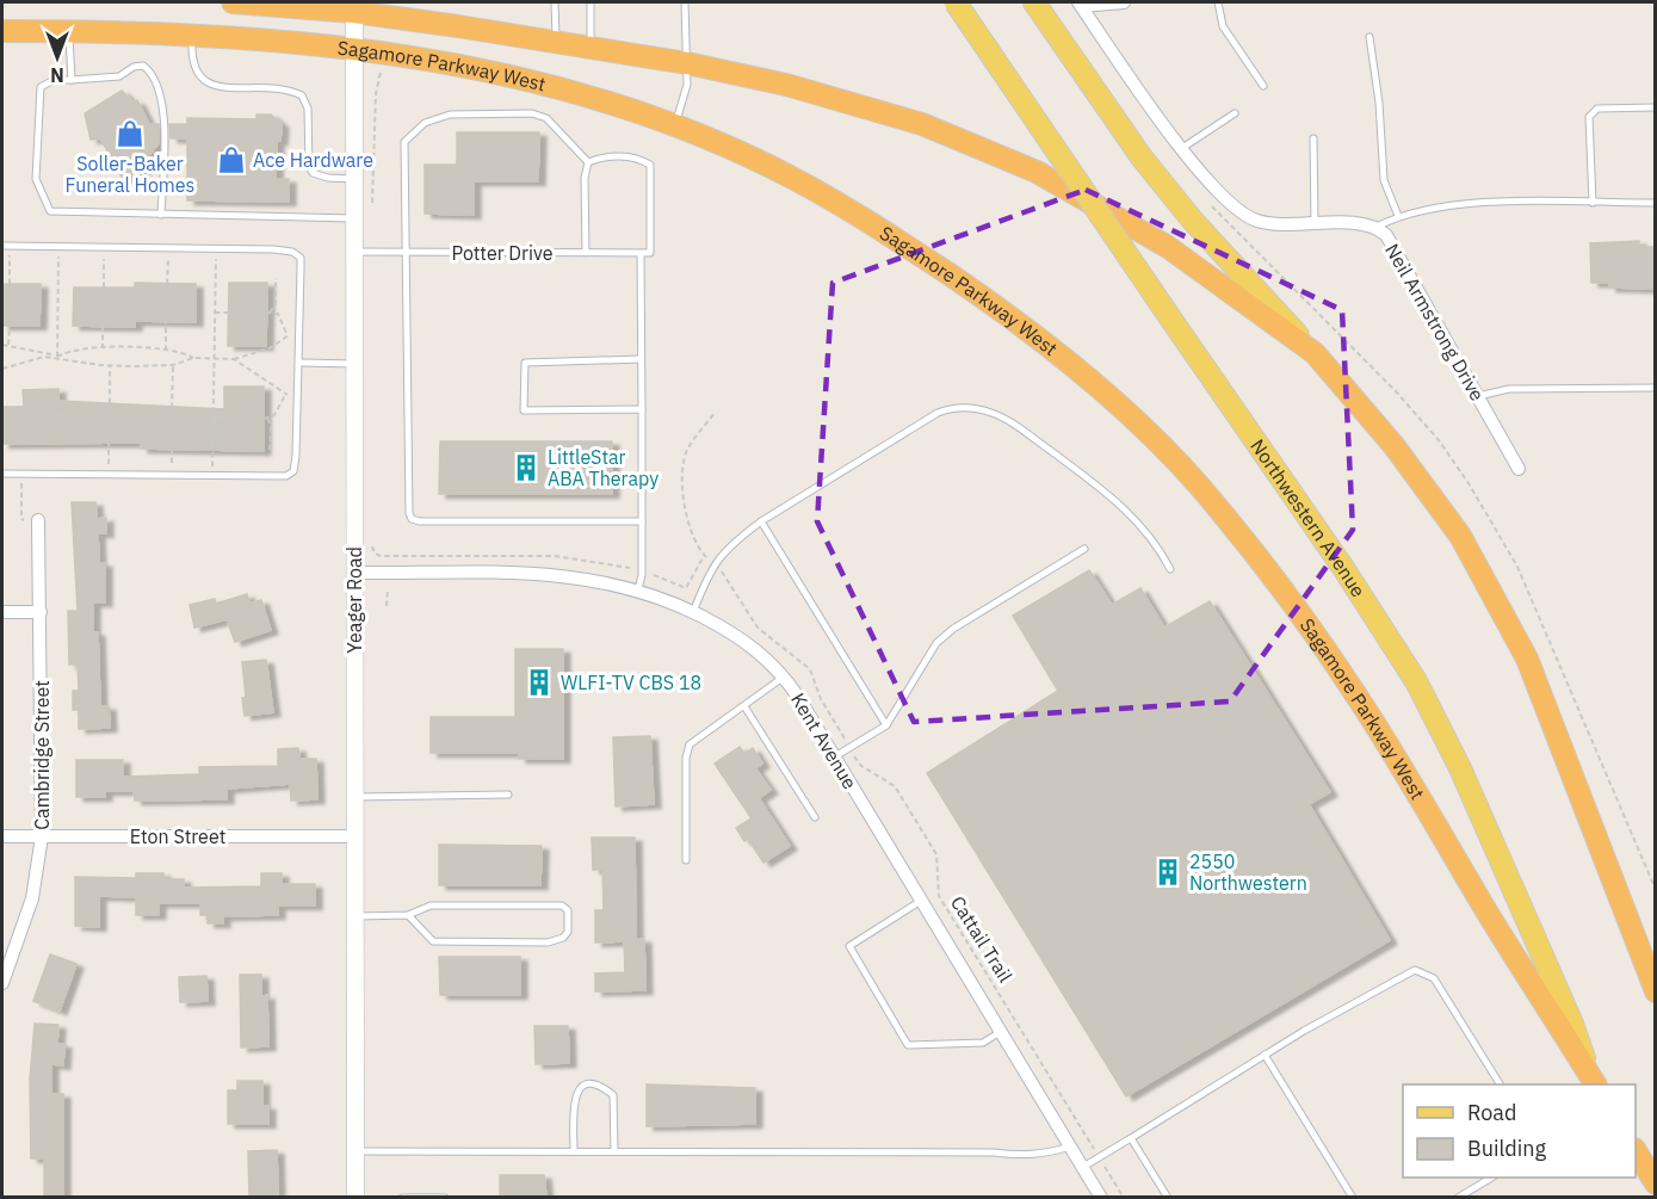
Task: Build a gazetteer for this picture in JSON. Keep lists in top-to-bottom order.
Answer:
{
  "streets": {
    "highway": ["Sagamore Parkway West"],
    "main road": ["Northwestern Avenue"],
    "street": [
      "Neil Armstrong Drive",
      "Yeager Road",
      "Kent Avenue",
      "Cambridge Street",
      "Eton Street"
    ],
    "lane": ["Potter Drive"],
    "path": ["Cattail Trail"]
  },
  "crossings": [
    ["Sagamore Parkway West", "Northwestern Avenue"],
    ["Sagamore Parkway West", "Yeager Road"],
    ["Potter Drive", "Yeager Road"],
    ["Yeager Road", "Kent Avenue"],
    ["Yeager Road", "Eton Street"],
    ["Cambridge Street", "Eton Street"]
  ],
  "places": {
    "shop": ["Soller-Baker Funeral Homes", "Ace Hardware"],
    "building": ["LittleStar ABA Therapy", "WLFI-TV CBS 18", "2550 Northwestern"]
  },
  "legend": ["Road", "Building"],
  "north": "bottom"
}
